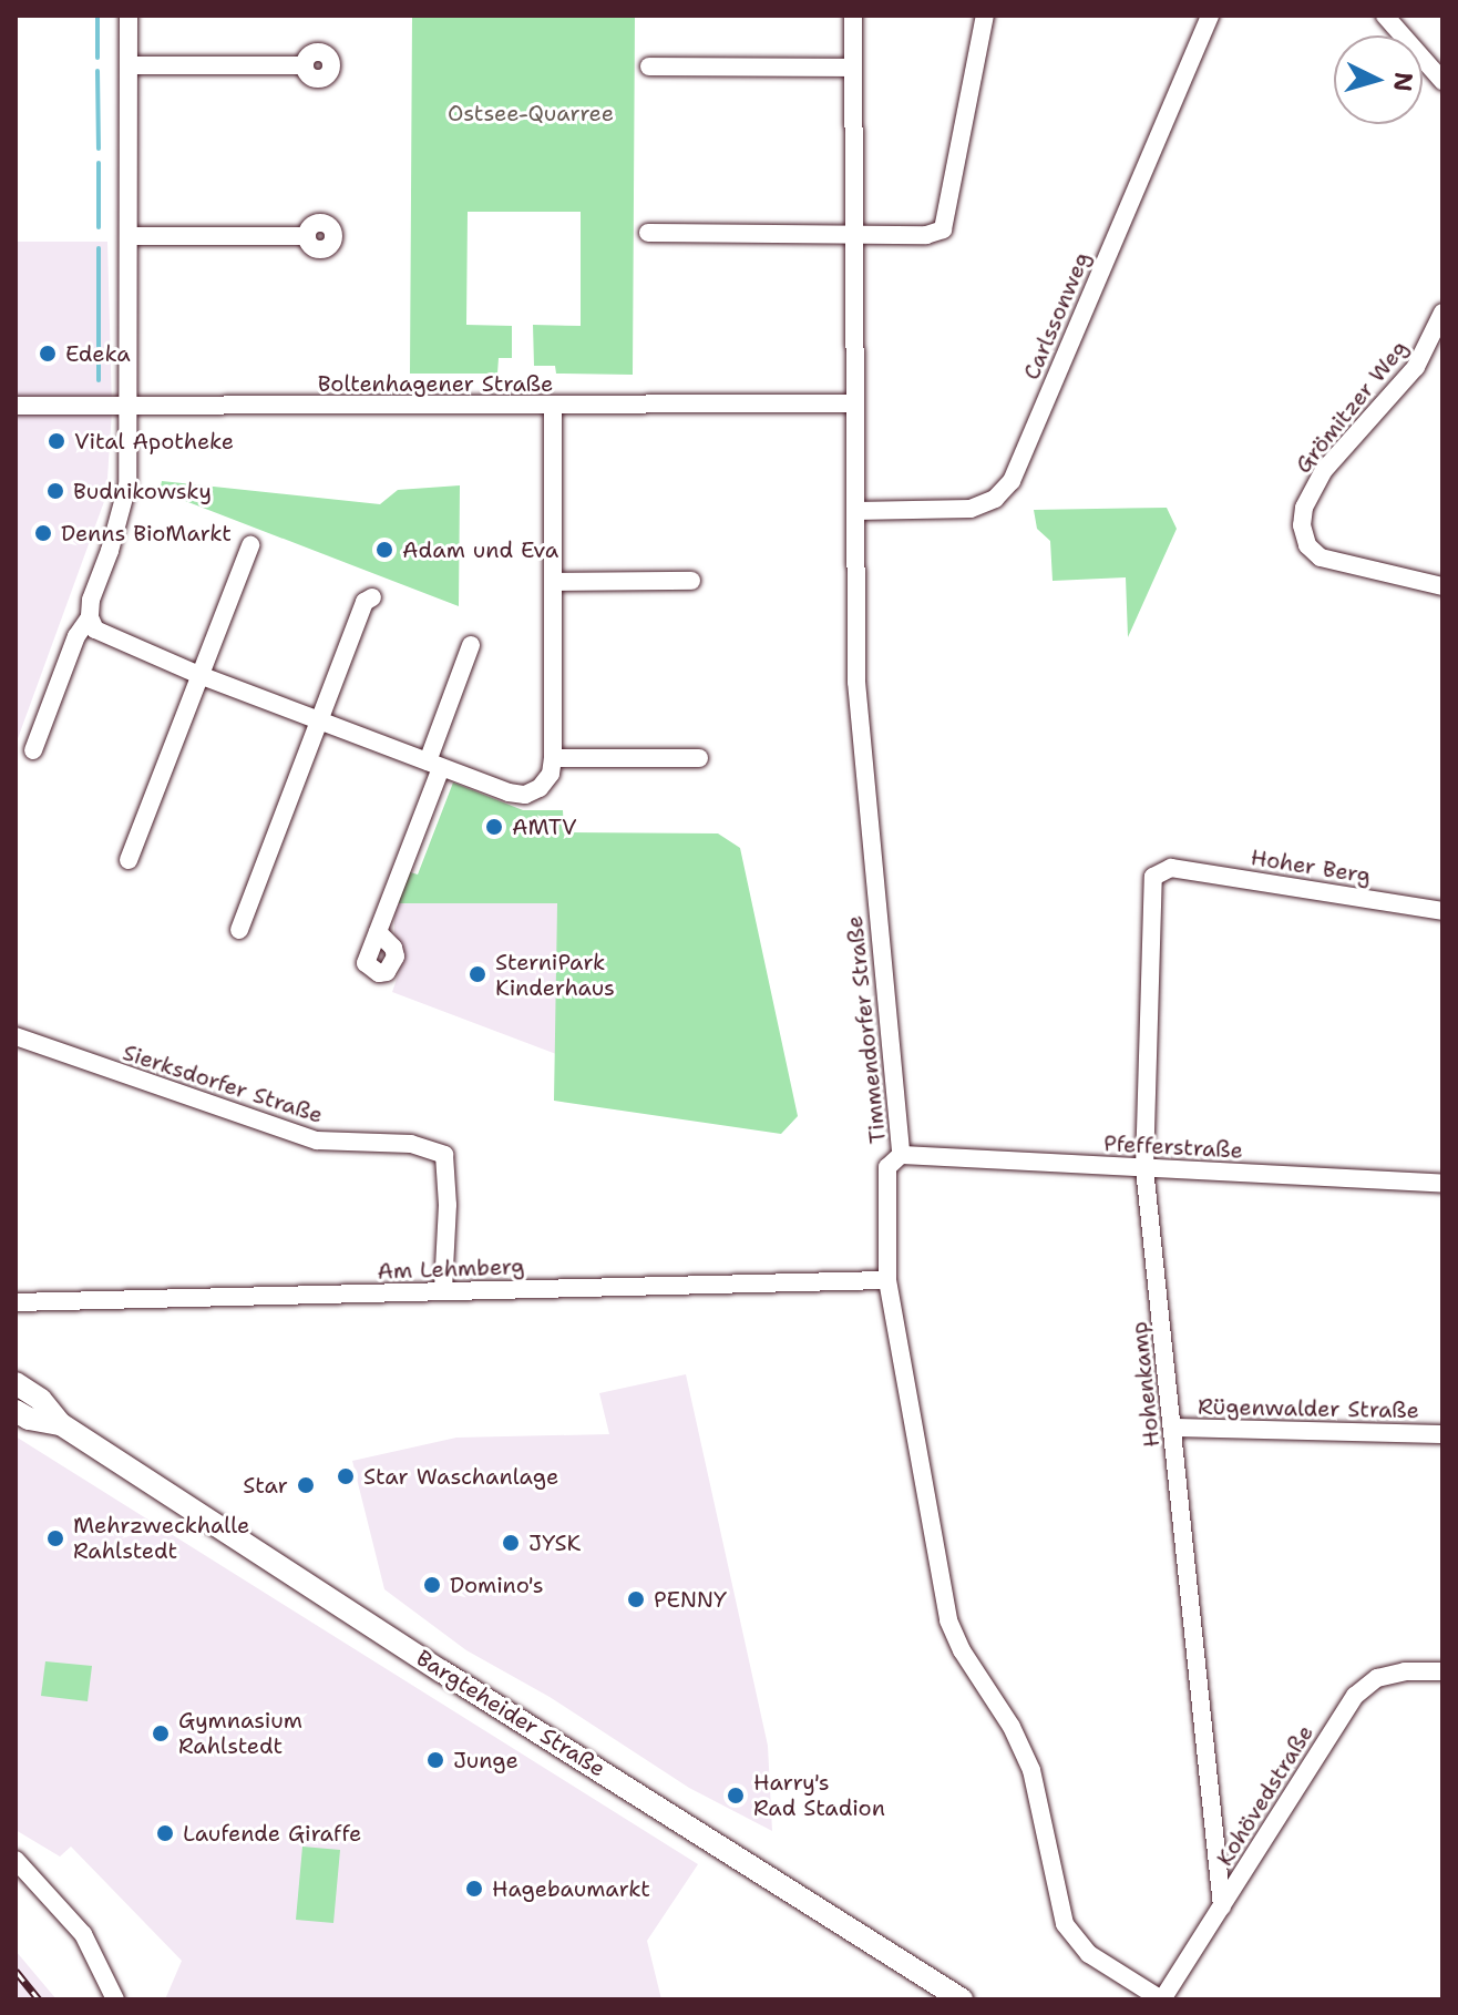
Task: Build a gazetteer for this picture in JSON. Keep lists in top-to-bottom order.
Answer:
{
  "streets": {
    "main road": ["Bargteheider Straße"],
    "street": [
      "Carlssonweg",
      "Boltenhagener Straße",
      "Grömitzer Weg",
      "Hoher Berg",
      "Timmendorfer Straße",
      "Sierksdorfer Straße",
      "Pfefferstraße",
      "Am Lehmberg",
      "Hohenkamp",
      "Rügenwalder Straße",
      "Kohövedstraße"
    ]
  },
  "crossings": [
    ["Carlssonweg", "Timmendorfer Straße"],
    ["Boltenhagener Straße", "Timmendorfer Straße"],
    ["Hoher Berg", "Hohenkamp"],
    ["Timmendorfer Straße", "Pfefferstraße"],
    ["Timmendorfer Straße", "Am Lehmberg"],
    ["Timmendorfer Straße", "Kohövedstraße"],
    ["Sierksdorfer Straße", "Am Lehmberg"],
    ["Pfefferstraße", "Hohenkamp"],
    ["Hohenkamp", "Rügenwalder Straße"],
    ["Hohenkamp", "Kohövedstraße"]
  ],
  "parks": ["Ostsee-Quarree"],
  "places": [
    "Edeka",
    "Vital Apotheke",
    "Budnikowsky",
    "Denns BioMarkt",
    "Adam und Eva",
    "AMTV",
    "SterniPark Kinderhaus",
    "Star Waschanlage",
    "Star",
    "Mehrzweckhalle Rahlstedt",
    "JYSK",
    "Domino's",
    "PENNY",
    "Gymnasium Rahlstedt",
    "Junge",
    "Harry's Rad Stadion",
    "Laufende Giraffe",
    "Hagebaumarkt"
  ],
  "north": "right"
}
